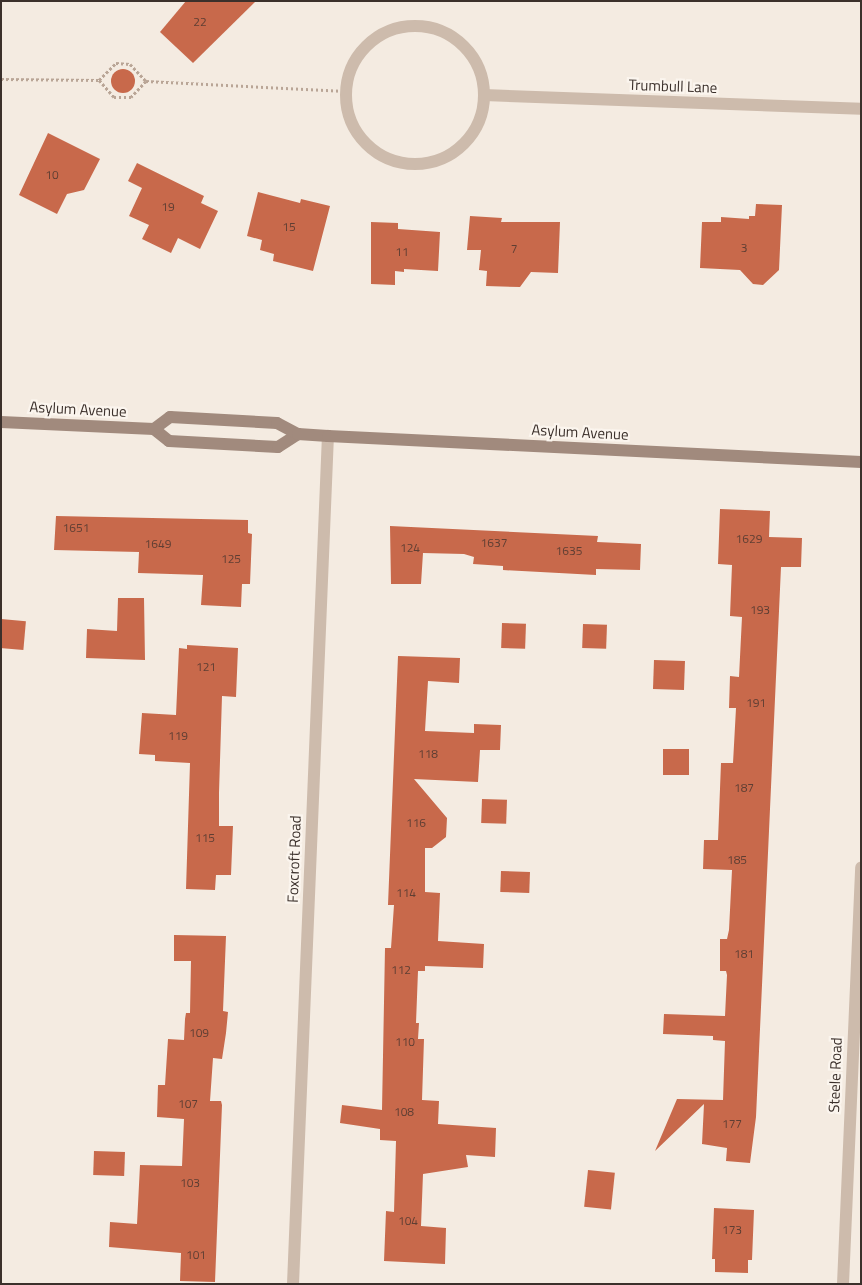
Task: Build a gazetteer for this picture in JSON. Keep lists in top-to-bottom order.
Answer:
{
  "streets": {
    "main road": ["Asylum Avenue"],
    "street": ["Trumbull Lane", "Foxcroft Road", "Steele Road"]
  },
  "crossings": [
    ["Asylum Avenue", "Foxcroft Road"]
  ],
  "house_numbers": [
    "22",
    "10",
    "19",
    "15",
    "3",
    "7",
    "11",
    "1651",
    "1629",
    "1637",
    "1649",
    "124",
    "1635",
    "125",
    "193",
    "121",
    "191",
    "119",
    "118",
    "187",
    "116",
    "115",
    "185",
    "114",
    "181",
    "112",
    "109",
    "110",
    "107",
    "108",
    "177",
    "103",
    "104",
    "173",
    "101"
  ]
}
